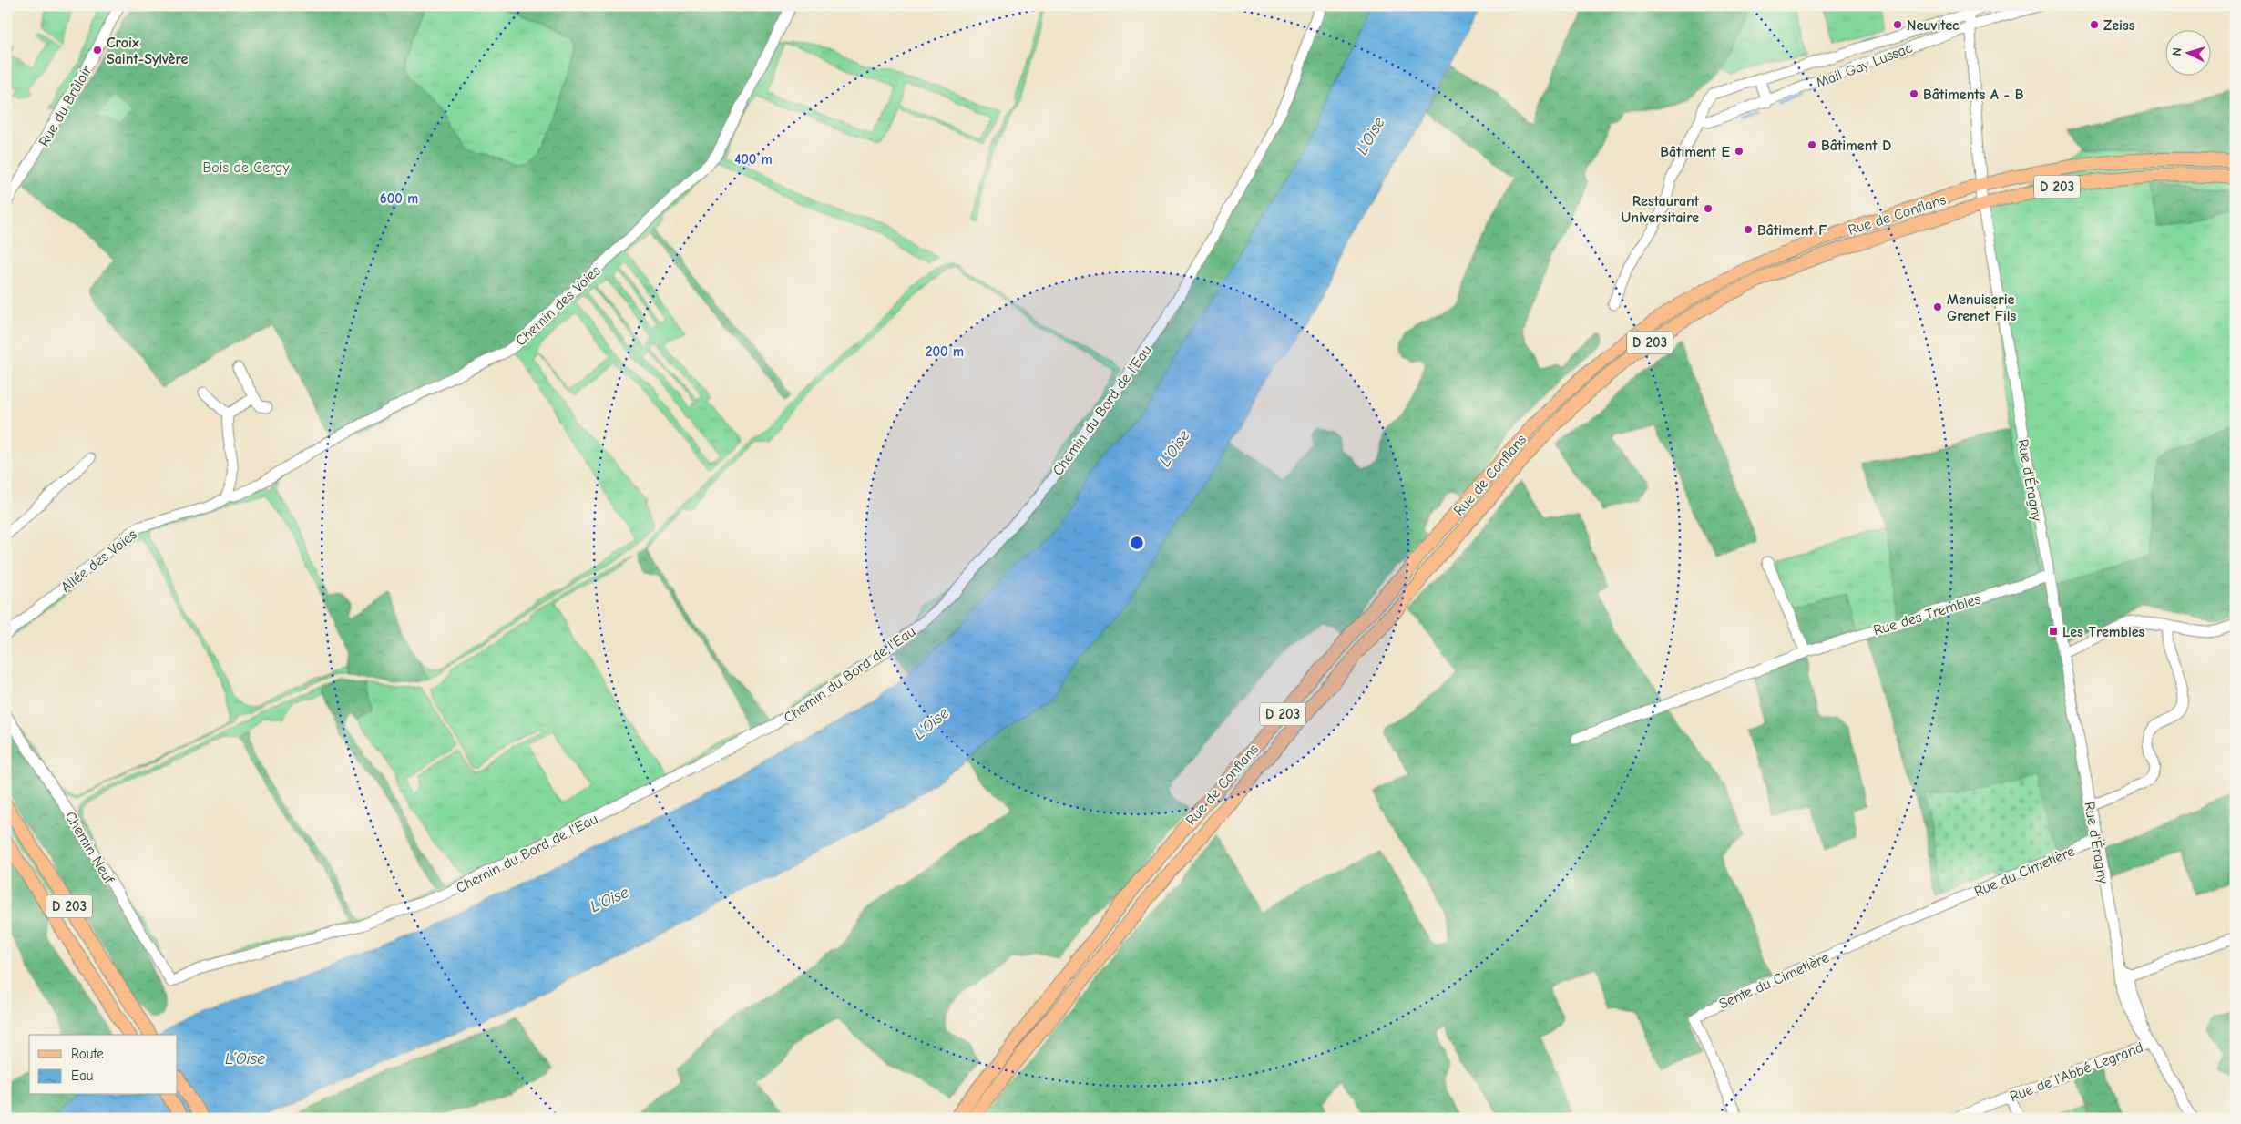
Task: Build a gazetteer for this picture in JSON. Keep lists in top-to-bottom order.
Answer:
{
  "streets": {
    "main road": ["D 203", "Rue de Conflans"],
    "street": [
      "Mail Gay Lussac",
      "Rue du Brûloir",
      "Chemin des Voies",
      "Chemin du Bord de l'Eau",
      "Rue d'Éragny",
      "Allée des Voies",
      "Rue des Trembles",
      "Chemin Neuf",
      "Rue du Cimetière",
      "Sente du Cimetière",
      "Rue de l'Abbé Legrand"
    ]
  },
  "crossings": [
    ["Mail Gay Lussac", "Rue d'Éragny"],
    ["Rue de Conflans", "Rue d'Éragny"],
    ["Chemin des Voies", "Allée des Voies"],
    ["Chemin du Bord de l'Eau", "Chemin Neuf"],
    ["Rue d'Éragny", "Rue des Trembles"],
    ["Rue d'Éragny", "Rue du Cimetière"],
    ["Rue d'Éragny", "Rue de l'Abbé Legrand"],
    ["Rue du Cimetière", "Sente du Cimetière"]
  ],
  "water": ["L'Oise", "L’Oise"],
  "parks": ["Bois de Cergy"],
  "places": {
    "other": [
      "Neuvitec",
      "Zeiss",
      "Croix Saint-Sylvère",
      "Bâtiments A - B",
      "Bâtiment D",
      "Bâtiment E",
      "Restaurant Universitaire",
      "Bâtiment F",
      "Menuiserie Grenet Fils"
    ],
    "transit": ["Les Trembles"]
  },
  "legend": ["Route", "Eau"],
  "north": "left",
  "rings": ["400 m", "600 m", "200 m"]
}
